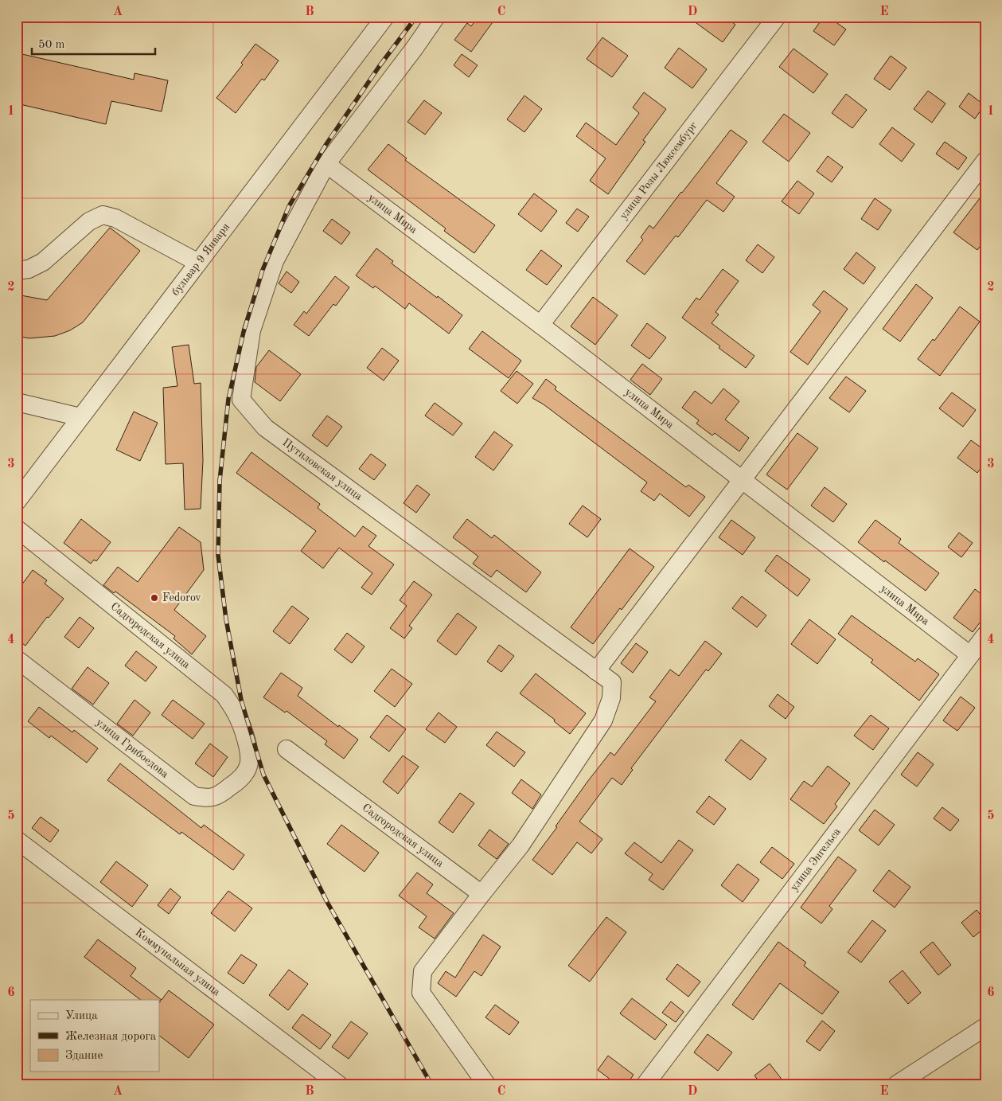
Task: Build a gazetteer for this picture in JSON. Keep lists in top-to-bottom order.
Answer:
{
  "streets": {
    "street": [
      "улица Розы Люксембург",
      "улица Мира",
      "бульвар 9 Января",
      "Путиловская улица",
      "Садгородская улица",
      "улица Грибоедова",
      "улица Энгельса",
      "Коммунальная улица"
    ]
  },
  "crossings": [
    ["улица Розы Люксембург", "улица Мира"],
    ["улица Мира", "Путиловская улица"],
    ["улица Мира", "улица Энгельса"],
    ["Путиловская улица", "Садгородская улица"],
    ["Садгородская улица", "улица Грибоедова"]
  ],
  "places": ["Fedorov"],
  "legend": ["Улица", "Железная дорога", "Здание"],
  "scale_bar": "50 m",
  "grid": {
    "columns": [
      "A",
      "B",
      "C",
      "D",
      "E"
    ],
    "rows": [
      "1",
      "2",
      "3",
      "4",
      "5",
      "6"
    ]
  }
}
